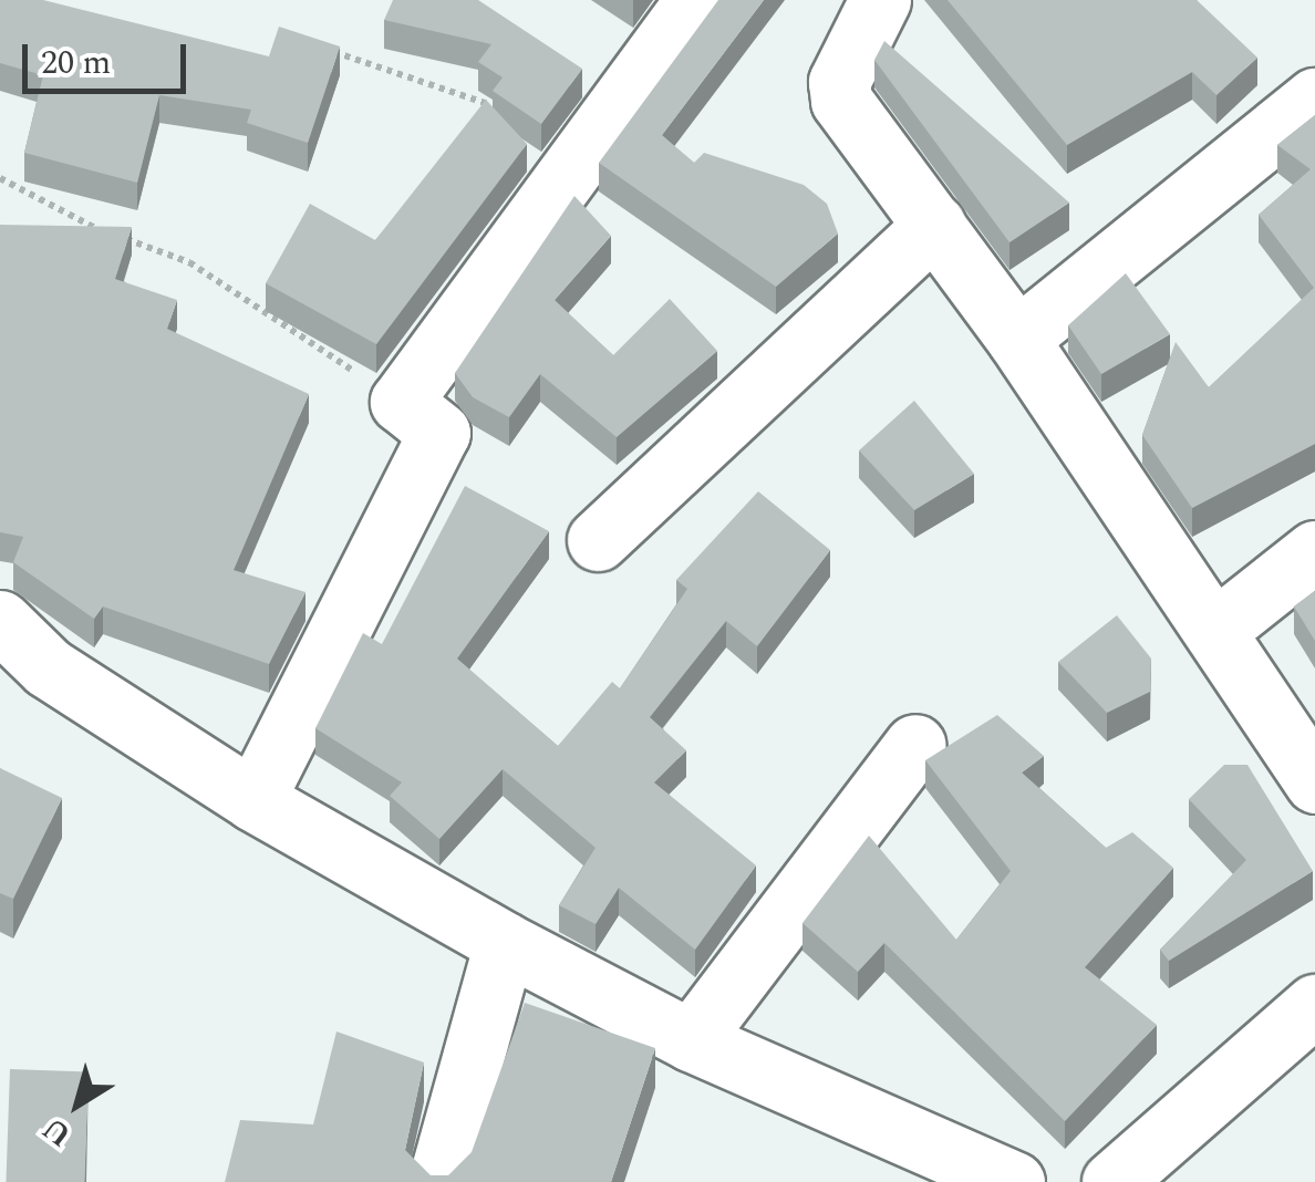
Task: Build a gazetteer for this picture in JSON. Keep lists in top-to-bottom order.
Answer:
{
  "scale_bar": "20 m",
  "north": "bottom left"
}
